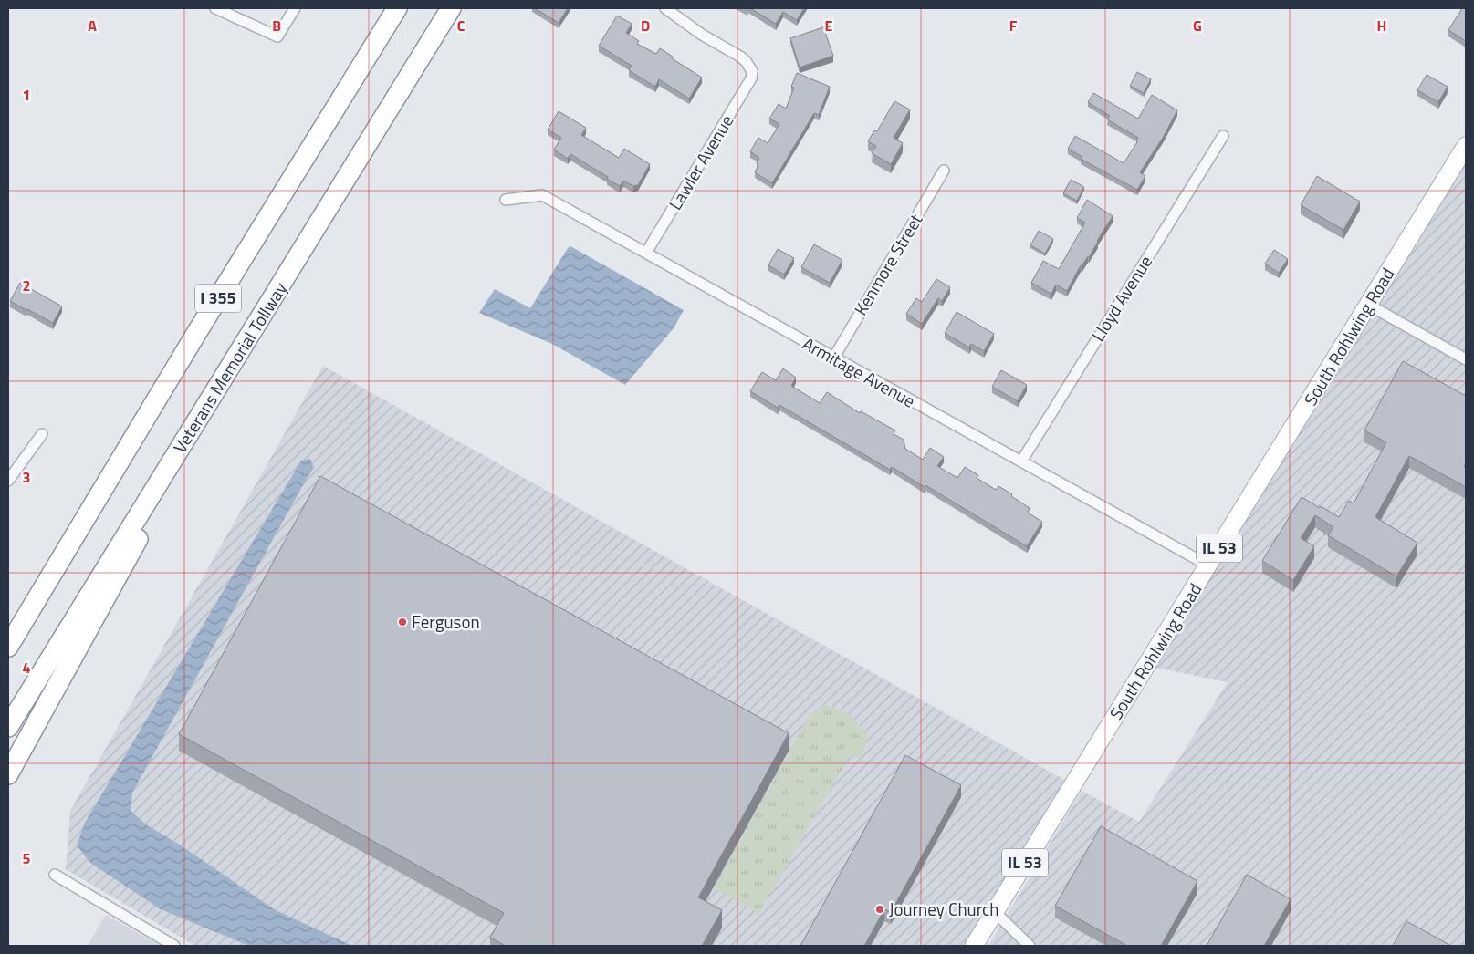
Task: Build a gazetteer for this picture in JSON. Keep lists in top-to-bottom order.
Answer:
{
  "streets": {
    "highway": ["I 355", "Veterans Memorial Tollway"],
    "main road": ["South Rohlwing Road", "IL 53"],
    "street": [
      "Lawler Avenue",
      "Kenmore Street",
      "Lloyd Avenue",
      "Armitage Avenue"
    ]
  },
  "crossings": [
    ["Lawler Avenue", "Armitage Avenue"],
    ["Kenmore Street", "Armitage Avenue"],
    ["Lloyd Avenue", "Armitage Avenue"],
    ["South Rohlwing Road", "Armitage Avenue"]
  ],
  "places": ["Ferguson", "Journey Church"],
  "grid": {
    "columns": [
      "A",
      "B",
      "C",
      "D",
      "E",
      "F",
      "G",
      "H"
    ],
    "rows": [
      "1",
      "2",
      "3",
      "4",
      "5"
    ]
  }
}
